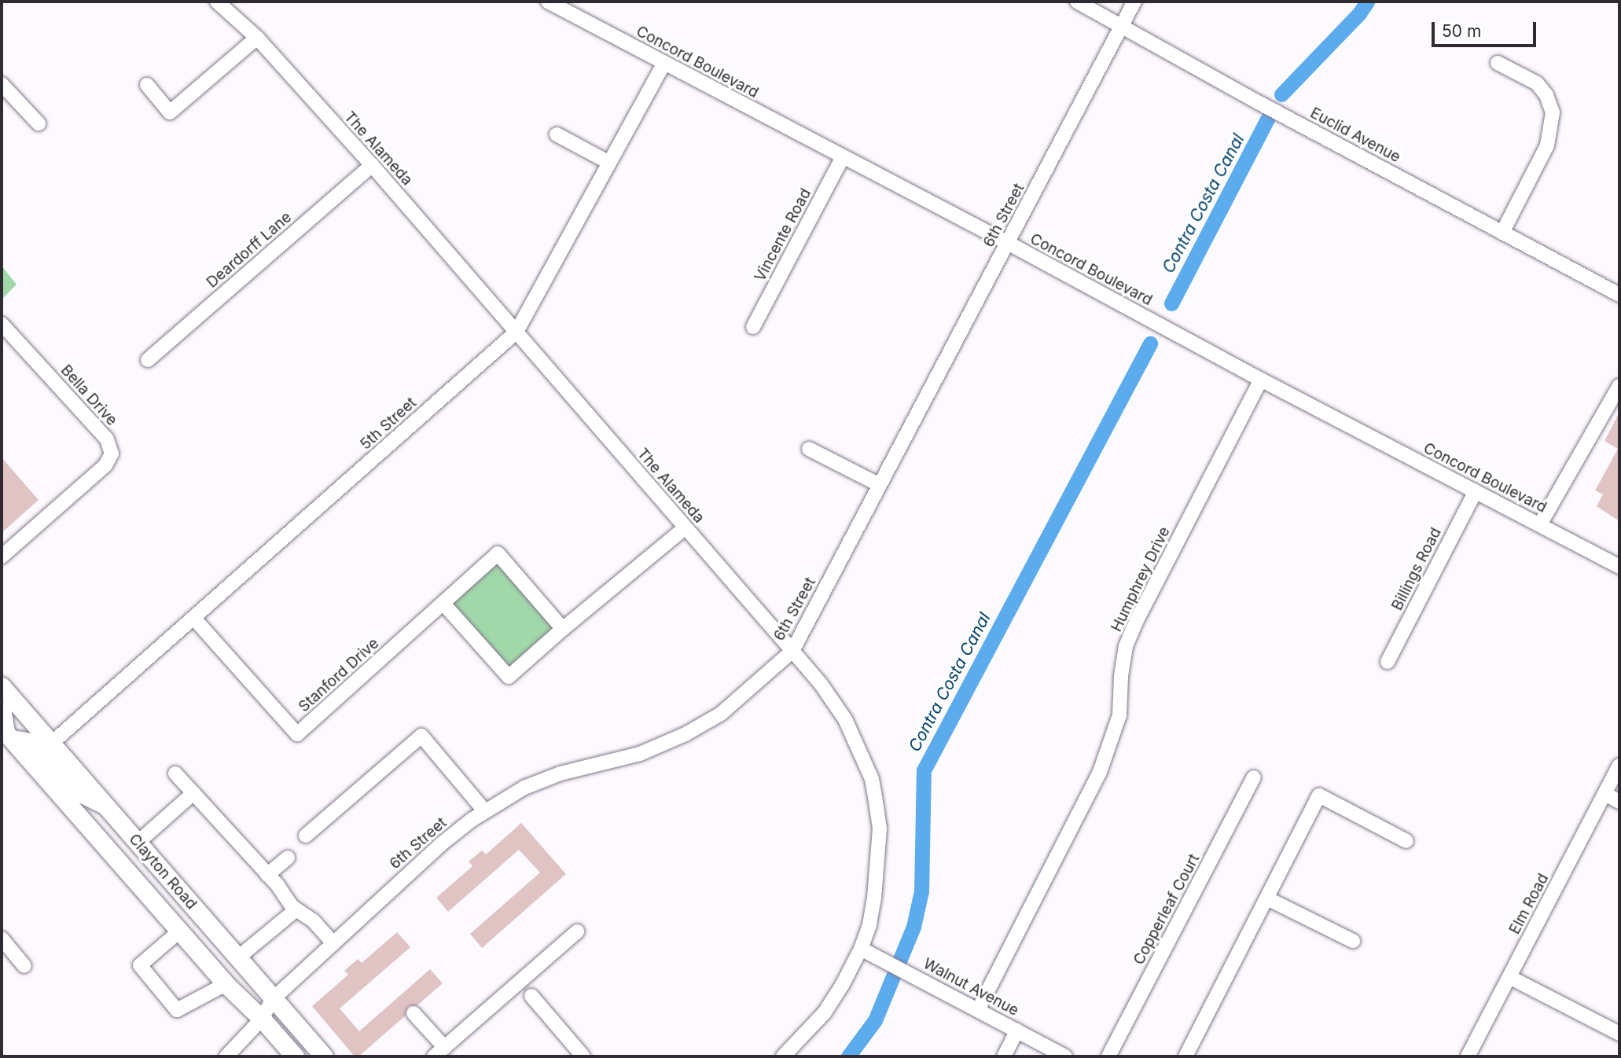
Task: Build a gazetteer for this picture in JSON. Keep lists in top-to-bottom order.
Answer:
{
  "streets": {
    "main road": ["Clayton Road"],
    "street": [
      "Concord Boulevard",
      "Euclid Avenue",
      "The Alameda",
      "6th Street",
      "Vincente Road",
      "Deardorff Lane",
      "Bella Drive",
      "5th Street",
      "Billings Road",
      "Humphrey Drive",
      "Stanford Drive",
      "Elm Road",
      "Copperleaf Court",
      "Walnut Avenue"
    ]
  },
  "crossings": [
    ["Concord Boulevard", "6th Street"],
    ["Concord Boulevard", "Vincente Road"],
    ["Concord Boulevard", "5th Street"],
    ["Concord Boulevard", "Billings Road"],
    ["Concord Boulevard", "Humphrey Drive"],
    ["Euclid Avenue", "6th Street"],
    ["The Alameda", "6th Street"],
    ["The Alameda", "Deardorff Lane"],
    ["The Alameda", "5th Street"],
    ["The Alameda", "Walnut Avenue"],
    ["6th Street", "Clayton Road"],
    ["5th Street", "Stanford Drive"],
    ["5th Street", "Clayton Road"],
    ["Humphrey Drive", "Walnut Avenue"]
  ],
  "water": ["Contra Costa Canal"],
  "scale_bar": "50 m"
}
